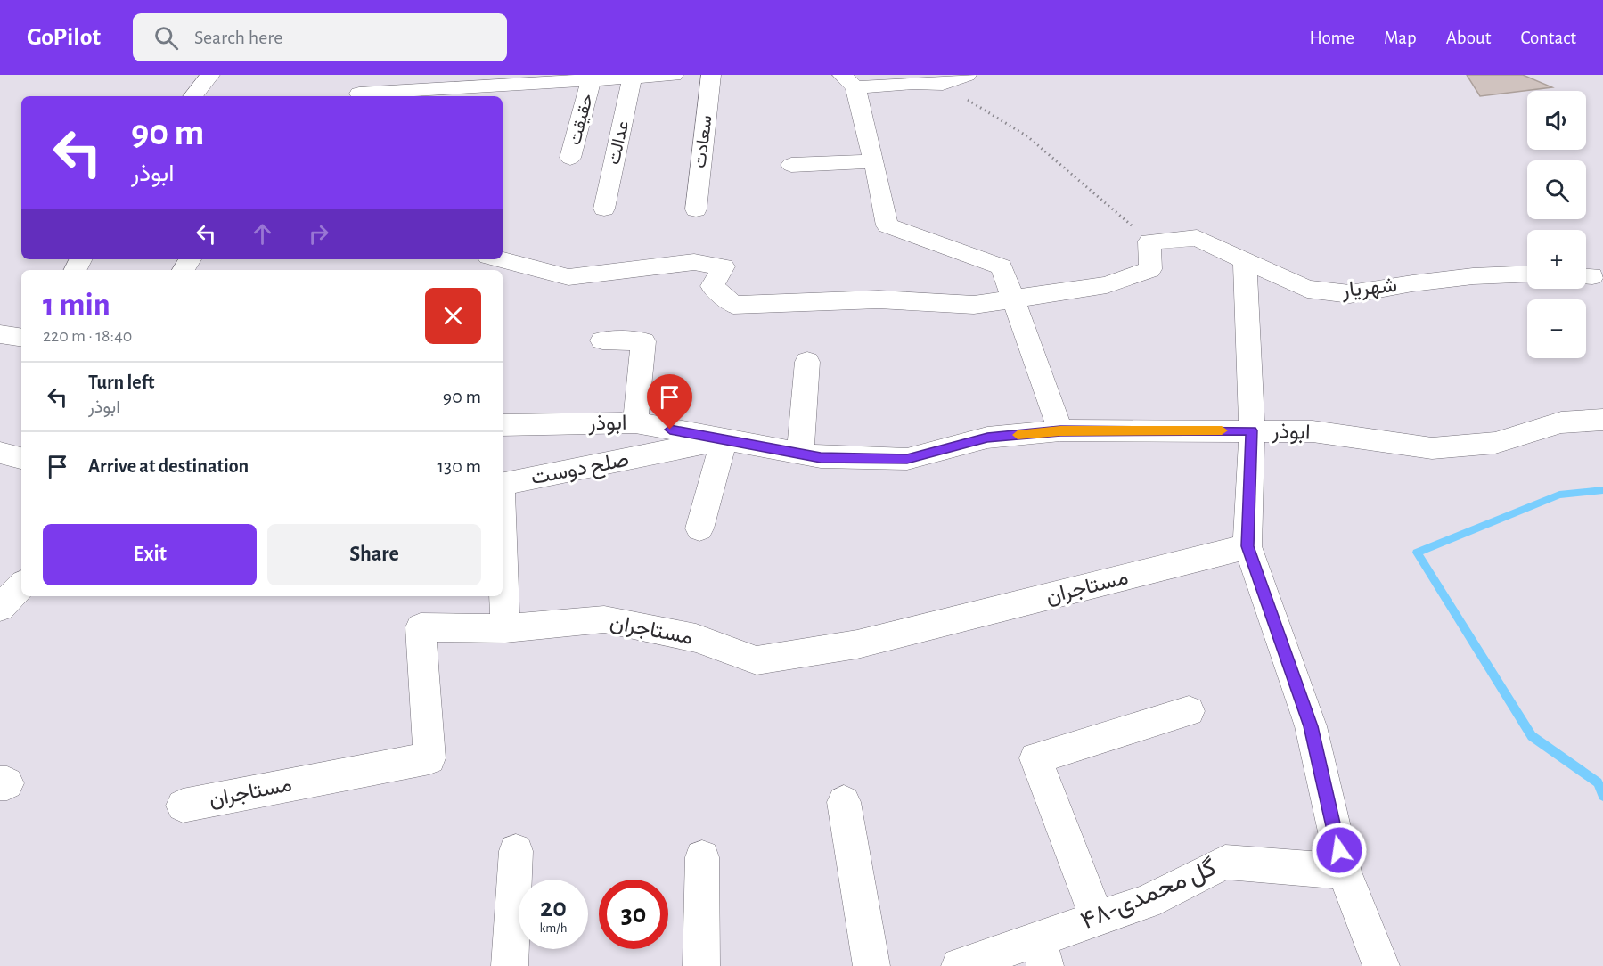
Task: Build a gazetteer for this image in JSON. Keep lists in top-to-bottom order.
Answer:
{
  "streets": {
    "street": [
      "حقیقت",
      "سعادت",
      "عدالت",
      "شهریار",
      "ابوذر",
      "صلح دوست",
      "مستاجران",
      "۴۸-گل محمدی"
    ]
  },
  "crossings": [
    ["ابوذر", "صلح دوست"]
  ],
  "page": {
    "header": "GoPilot",
    "search": "Search here",
    "nav": [
      "Home",
      "Map",
      "About",
      "Contact"
    ],
    "map_buttons": ["+", "−"],
    "turn": ["90 m", "ابوذر"],
    "heading": ["1 min", "220 m · 18:40"],
    "list": [
      {
        "name": "Turn left",
        "note": "ابوذر",
        "value": "90 m"
      },
      {
        "name": "Arrive at destination",
        "value": "130 m"
      }
    ],
    "buttons": ["Exit", "Share"],
    "speed": "20 km/h",
    "limit": "30"
  }
}
